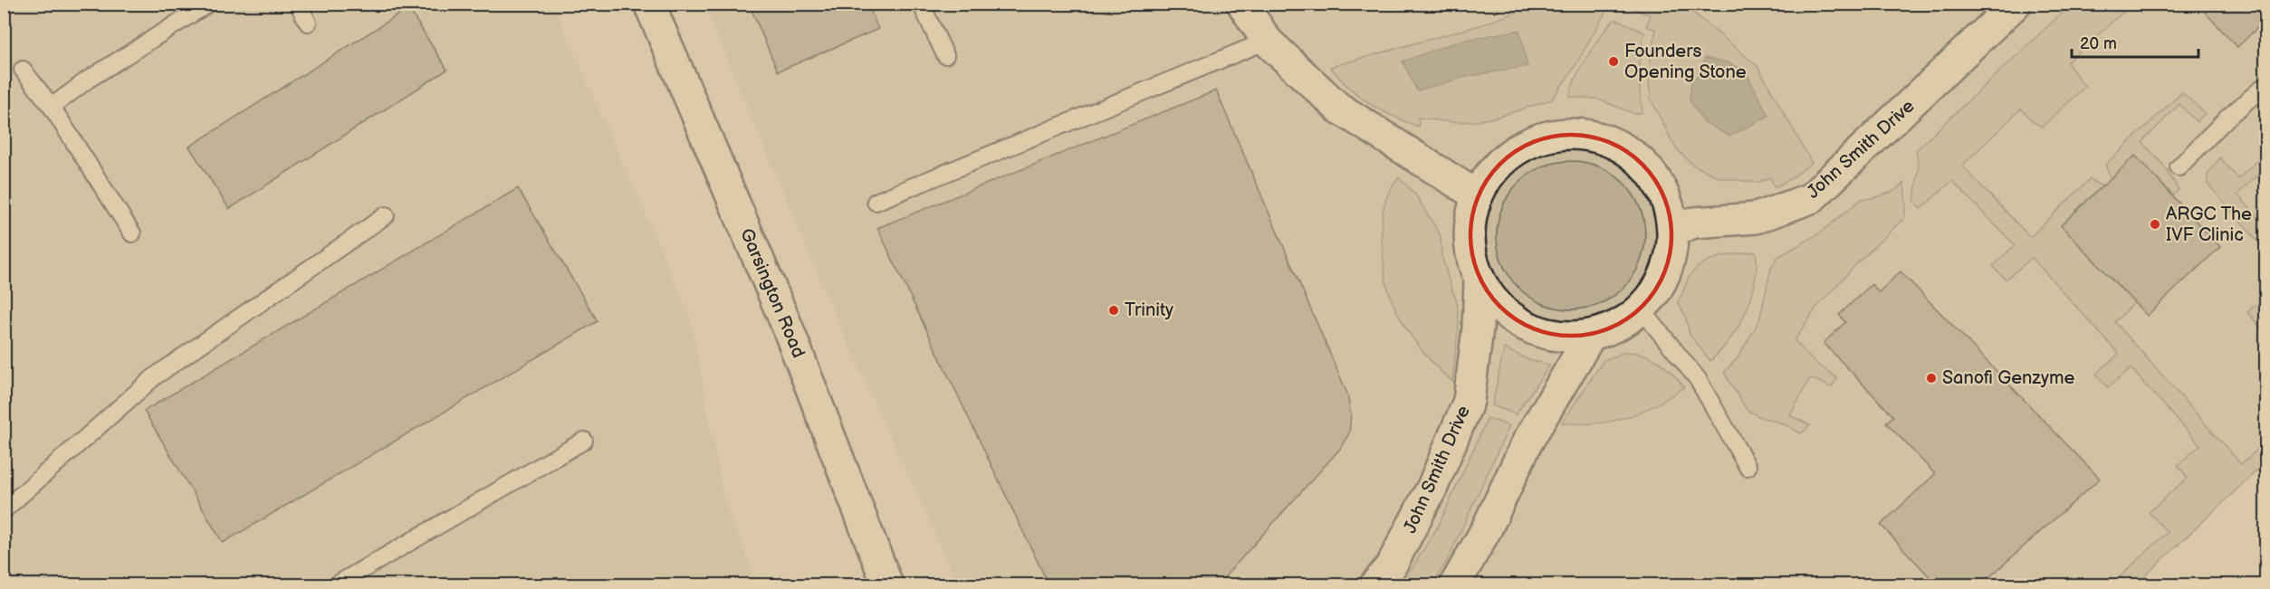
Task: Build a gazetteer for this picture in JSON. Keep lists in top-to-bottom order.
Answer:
{
  "streets": {
    "street": ["John Smith Drive", "Garsington Road"]
  },
  "places": [
    "Founders Opening Stone",
    "ARGC The IVF Clinic",
    "Trinity",
    "Sanofi Genzyme"
  ],
  "scale_bar": "20 m"
}
